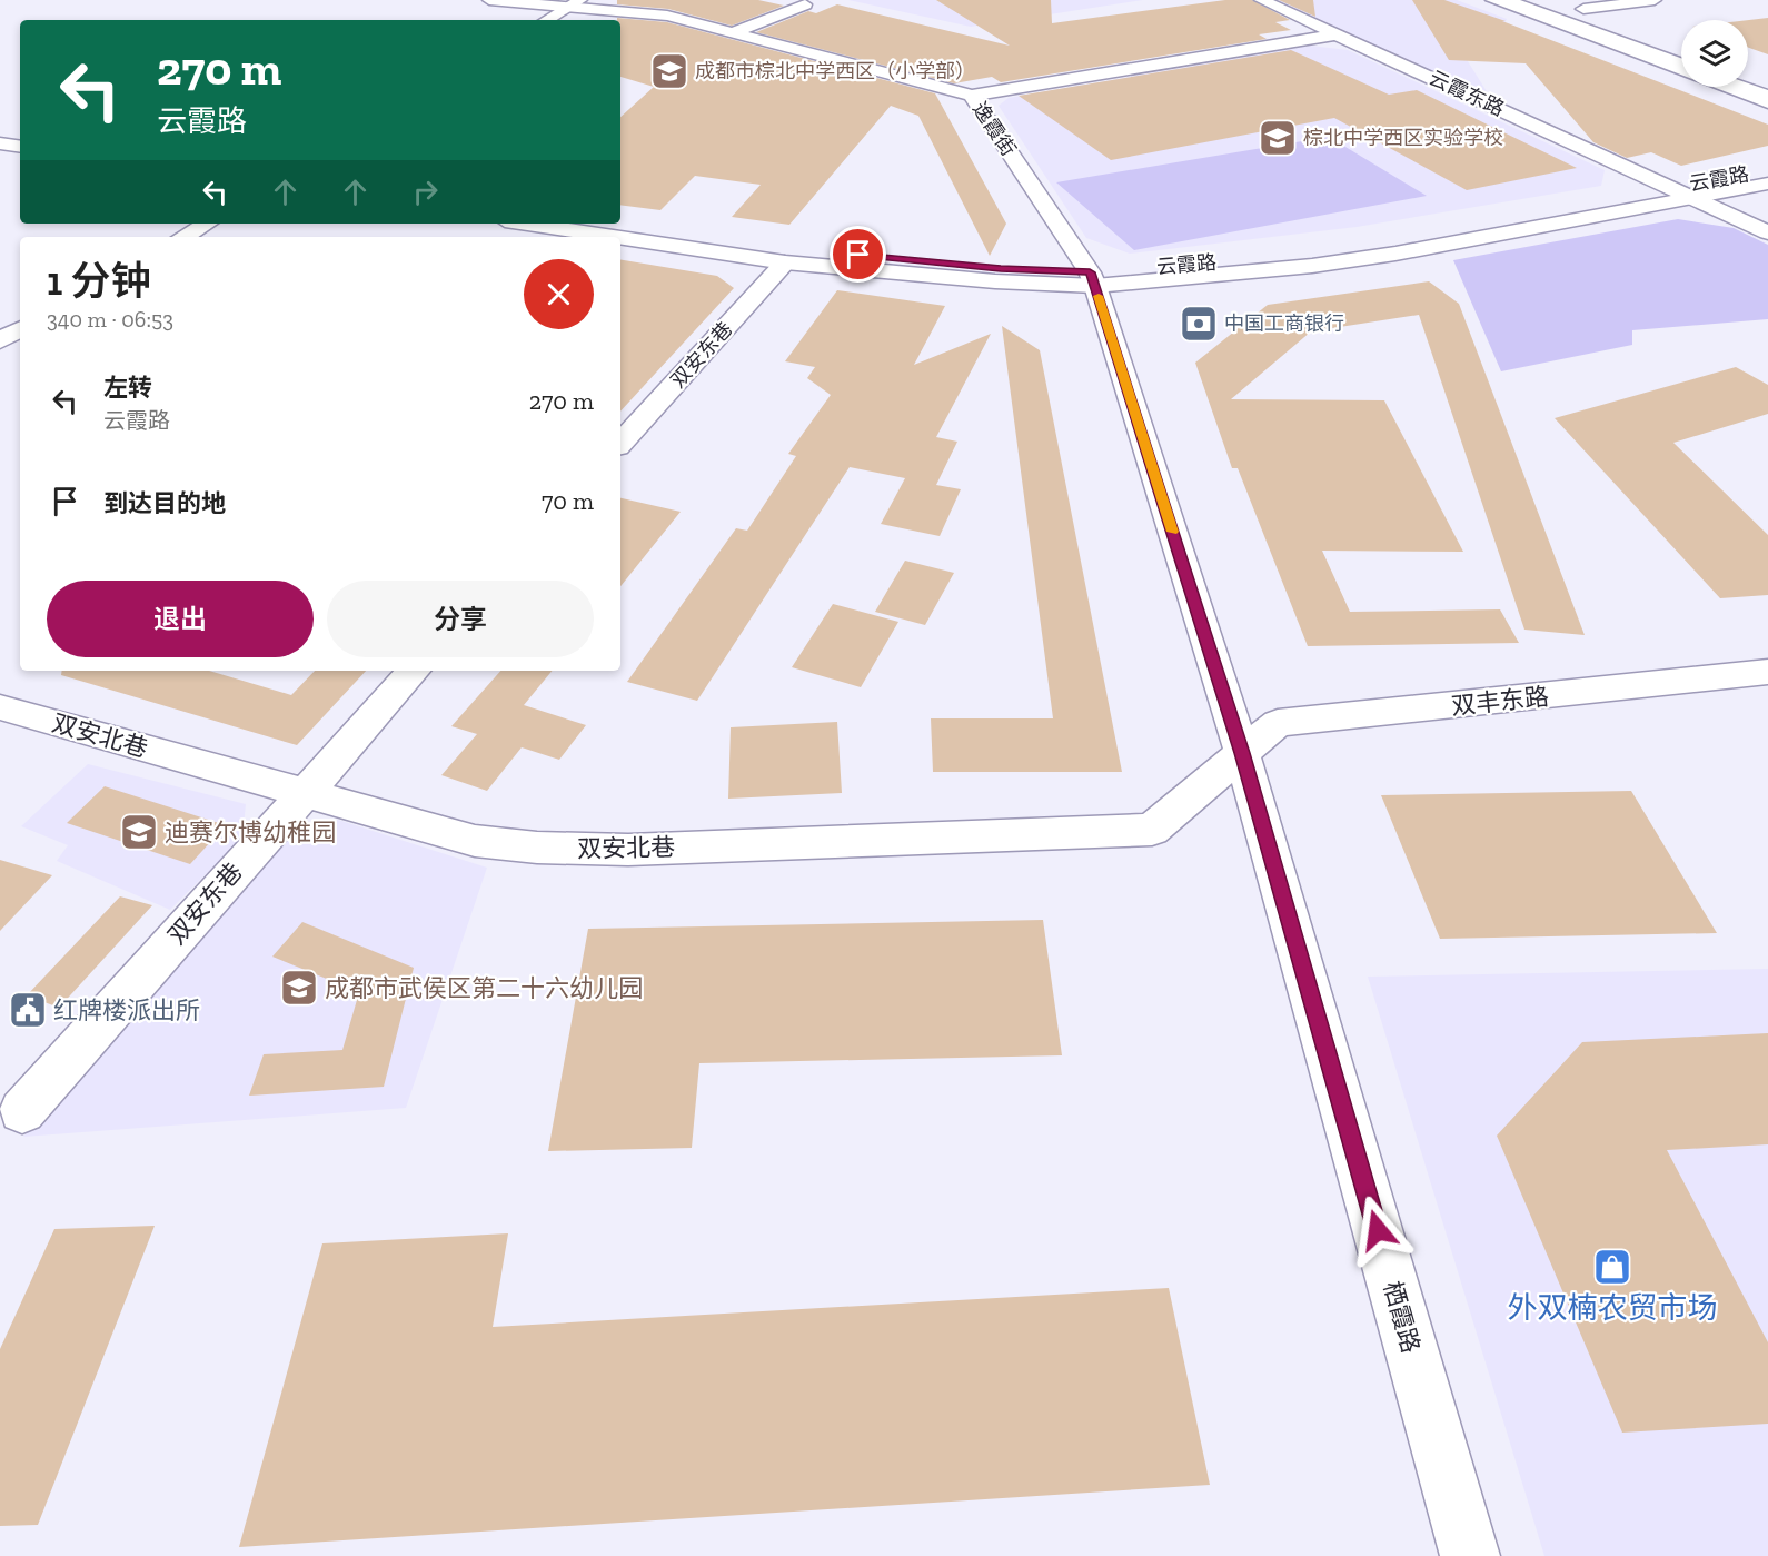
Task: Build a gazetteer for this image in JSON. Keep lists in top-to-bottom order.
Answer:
{
  "streets": {
    "main road": [
      "云霞东路",
      "逸霞街",
      "云霞路",
      "双安东巷",
      "双丰东路",
      "双安北巷",
      "栖霞路"
    ]
  },
  "crossings": [
    ["云霞东路", "云霞路"],
    ["逸霞街", "栖霞路"],
    ["双安东巷", "双安北巷"],
    ["双丰东路", "双安北巷"],
    ["双丰东路", "栖霞路"],
    ["双安北巷", "栖霞路"]
  ],
  "places": {
    "school or university": [
      "成都市棕北中学西区（小学部）",
      "棕北中学西区实验学校",
      "迪赛尔博幼稚园",
      "成都市武侯区第二十六幼儿园"
    ],
    "bank": ["中国工商银行"],
    "public building": ["红牌楼派出所"],
    "shop": ["外双楠农贸市场"]
  },
  "page": {
    "turn": ["270 m", "云霞路"],
    "heading": ["1 分钟", "340 m · 06:53"],
    "list": [
      {
        "name": "左转",
        "note": "云霞路",
        "value": "270 m"
      },
      {
        "name": "到达目的地",
        "value": "70 m"
      }
    ],
    "buttons": ["退出", "分享"]
  }
}
